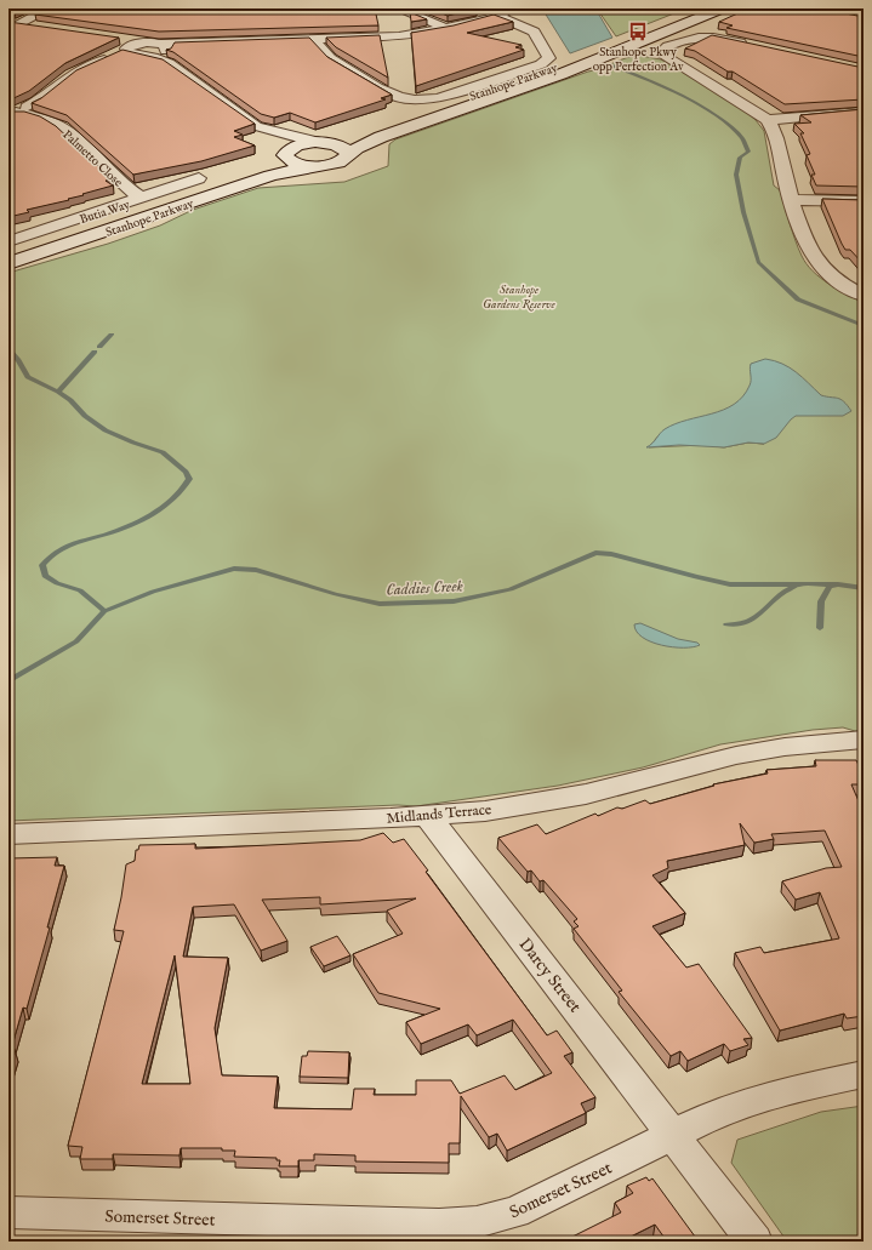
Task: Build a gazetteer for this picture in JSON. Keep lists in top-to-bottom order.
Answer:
{
  "streets": {
    "main road": ["Stanhope Parkway"],
    "street": [
      "Palmetto Close",
      "Butia Way",
      "Midlands Terrace",
      "Darcy Street",
      "Somerset Street"
    ]
  },
  "crossings": [
    ["Palmetto Close", "Butia Way"],
    ["Midlands Terrace", "Darcy Street"],
    ["Darcy Street", "Somerset Street"]
  ],
  "water": ["Caddies Creek"],
  "parks": ["Stanhope Gardens Reserve"],
  "places": {
    "bus stop": ["Stanhope Pkwy opp Perfection Av"]
  }
}
